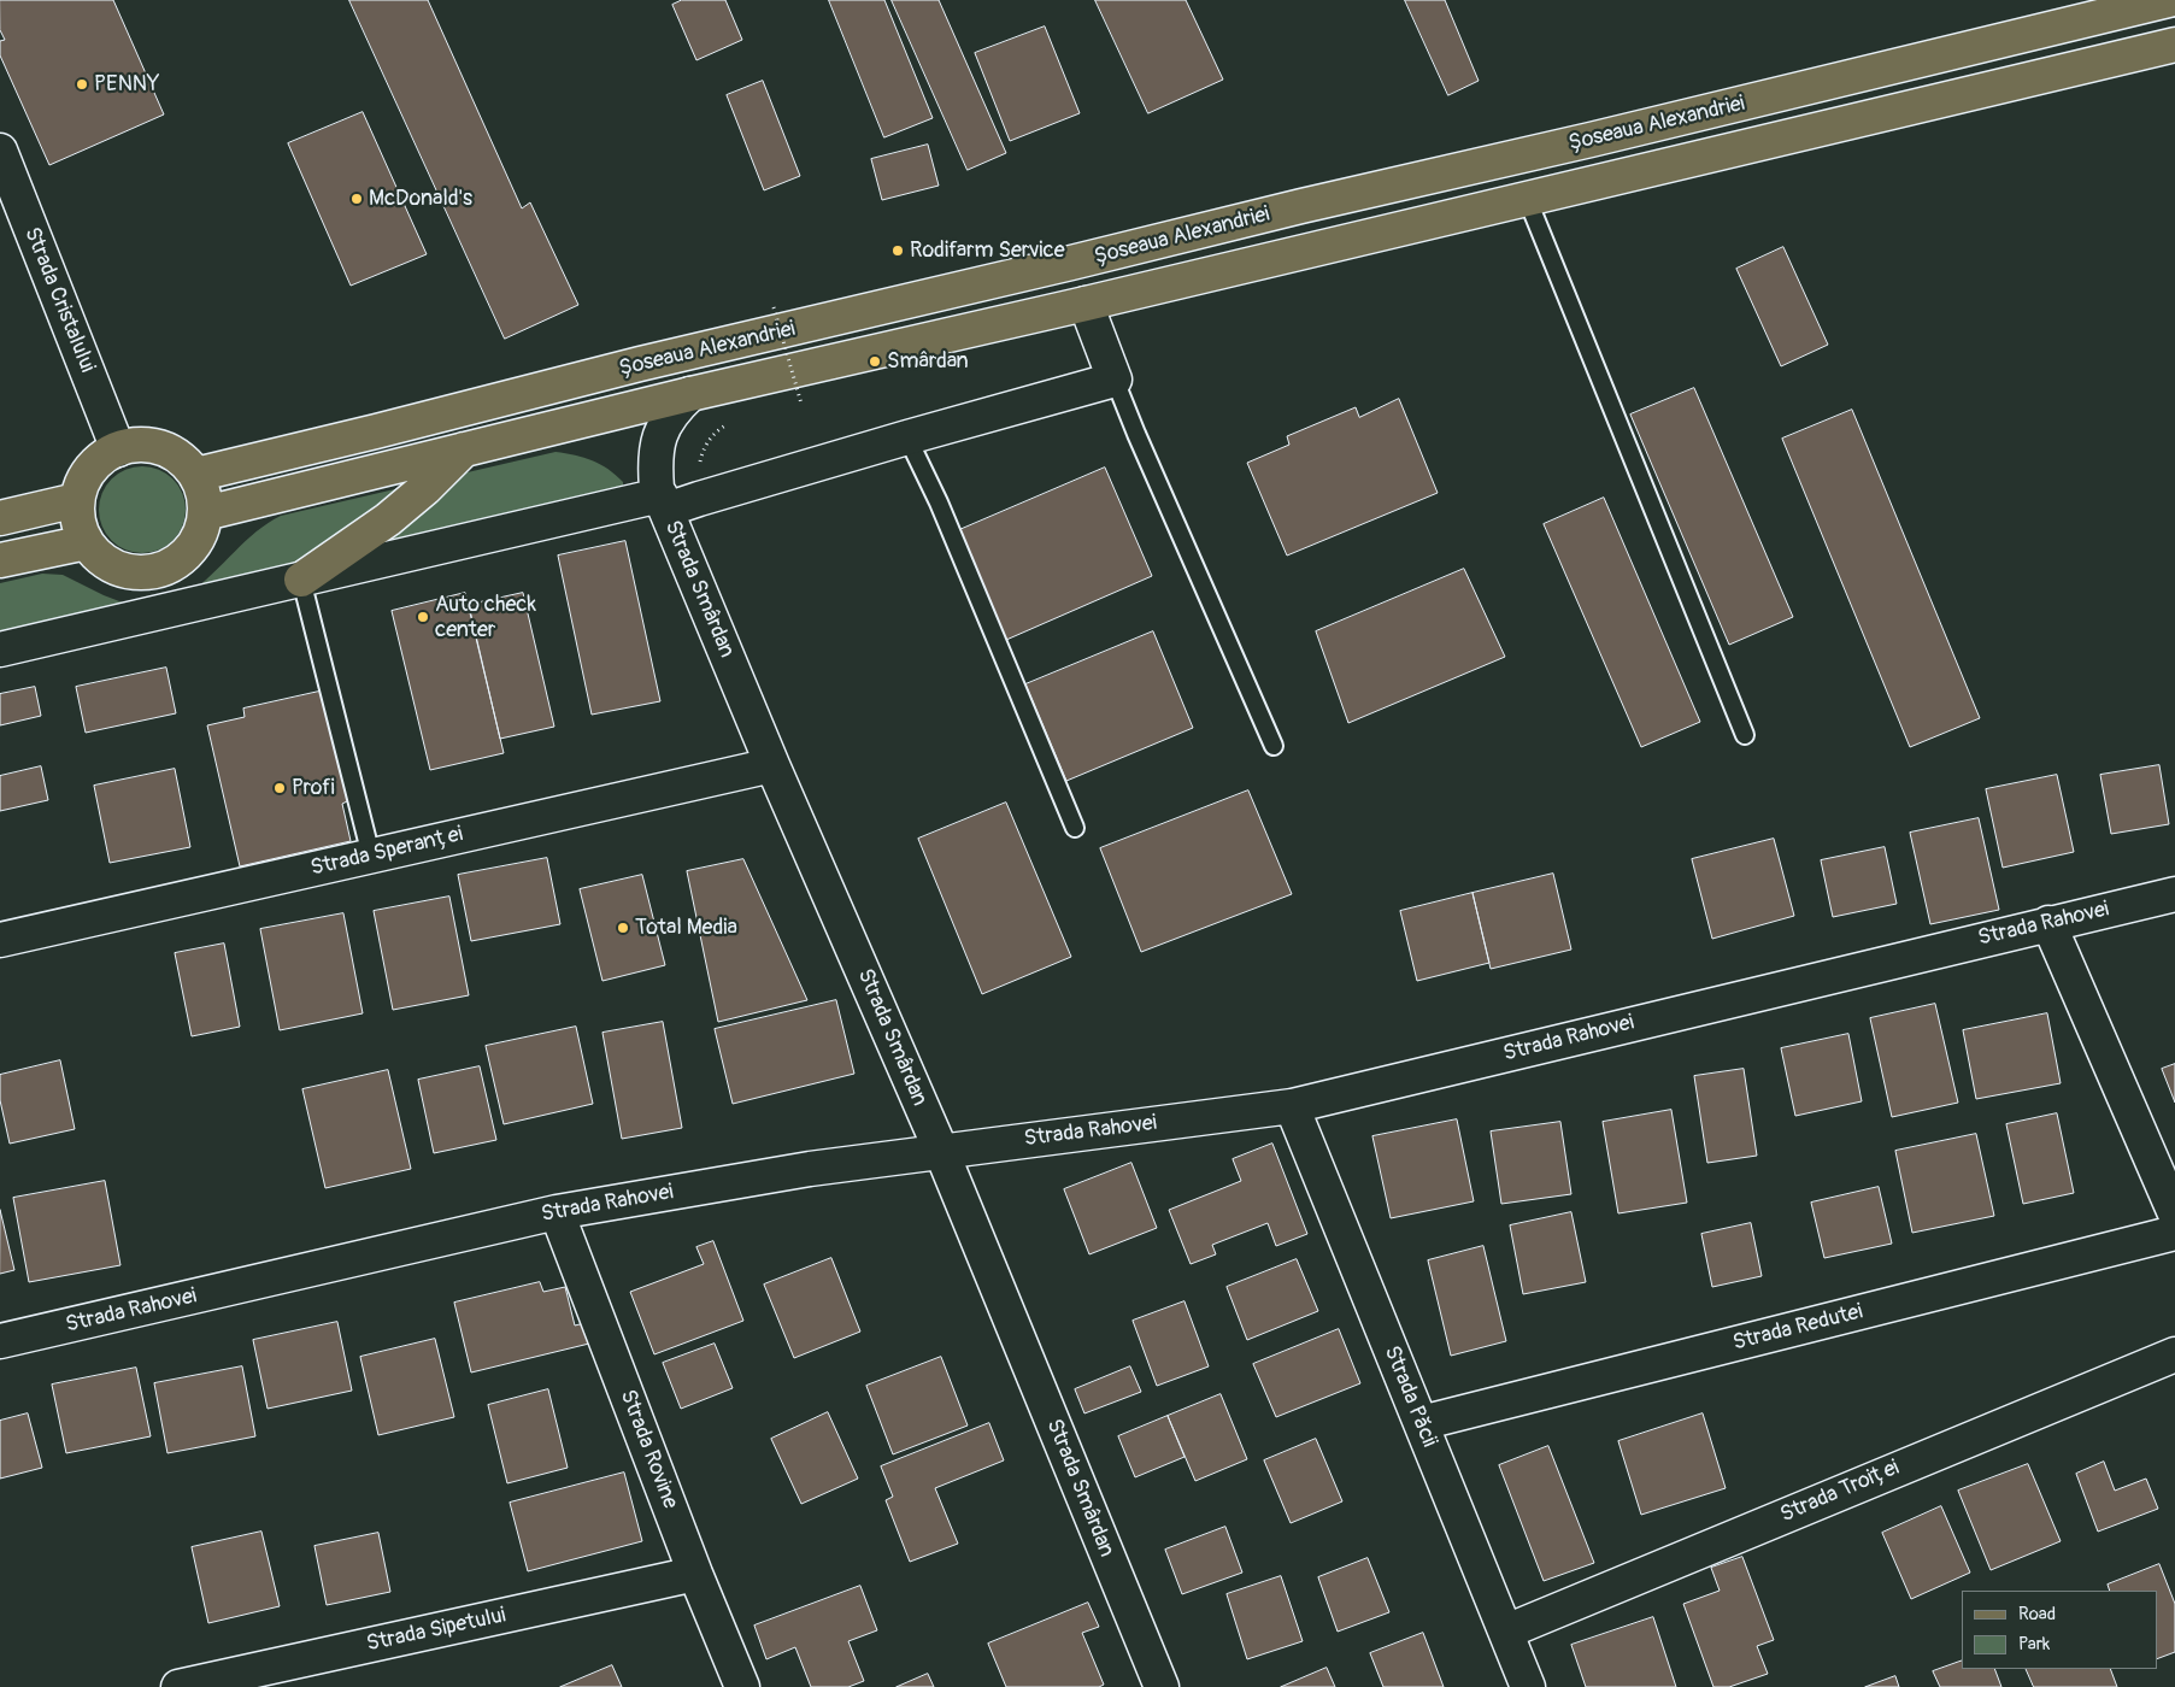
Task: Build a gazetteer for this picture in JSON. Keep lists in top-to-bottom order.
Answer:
{
  "streets": {
    "main road": ["Șoseaua Alexandriei"],
    "street": [
      "Strada Cristalului",
      "Strada Smârdan",
      "Strada Speranței",
      "Strada Rahovei",
      "Strada Redutei",
      "Strada Păcii",
      "Strada Rovine",
      "Strada Troiței",
      "Strada Sipetului"
    ]
  },
  "crossings": [
    ["Șoseaua Alexandriei", "Strada Cristalului"],
    ["Șoseaua Alexandriei", "Strada Smârdan"],
    ["Strada Smârdan", "Strada Speranței"],
    ["Strada Smârdan", "Strada Rahovei"],
    ["Strada Rahovei", "Strada Păcii"],
    ["Strada Rahovei", "Strada Rovine"],
    ["Strada Redutei", "Strada Păcii"],
    ["Strada Păcii", "Strada Troiței"],
    ["Strada Rovine", "Strada Sipetului"]
  ],
  "places": [
    "PENNY",
    "McDonald's",
    "Rodifarm Service",
    "Smârdan",
    "Auto check center",
    "Profi",
    "Total Media"
  ],
  "legend": ["Road", "Park"]
}
